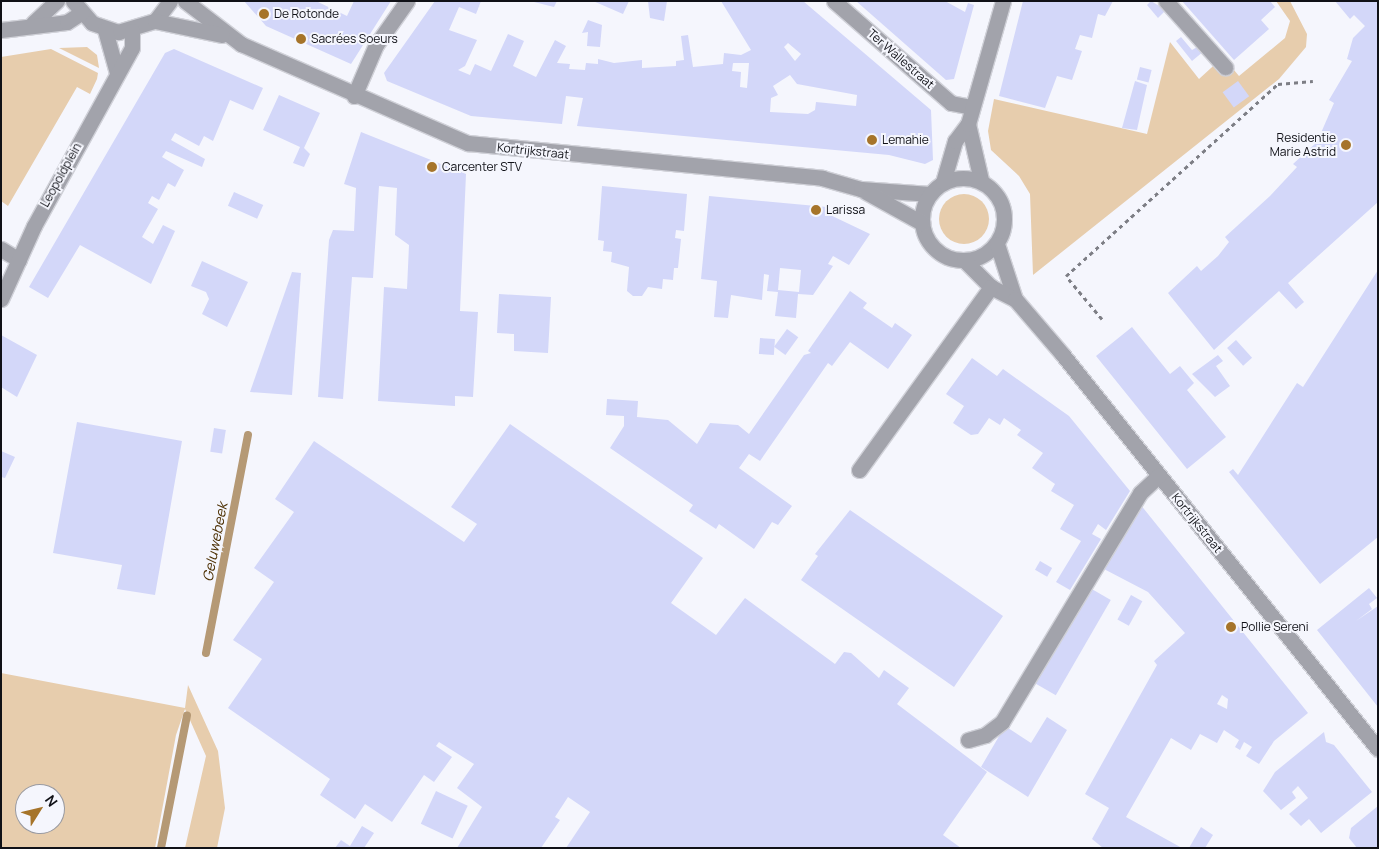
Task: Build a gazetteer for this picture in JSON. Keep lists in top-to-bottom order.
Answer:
{
  "streets": {
    "street": ["Ter Wallestraat", "Kortrijkstraat", "Leopoldplein"]
  },
  "water": ["Geluwebeek"],
  "places": [
    "De Rotonde",
    "Sacrées Soeurs",
    "Lemahie",
    "Residentie Marie Astrid",
    "Carcenter STV",
    "Larissa",
    "Pollie Sereni"
  ],
  "north": "top right"
}
